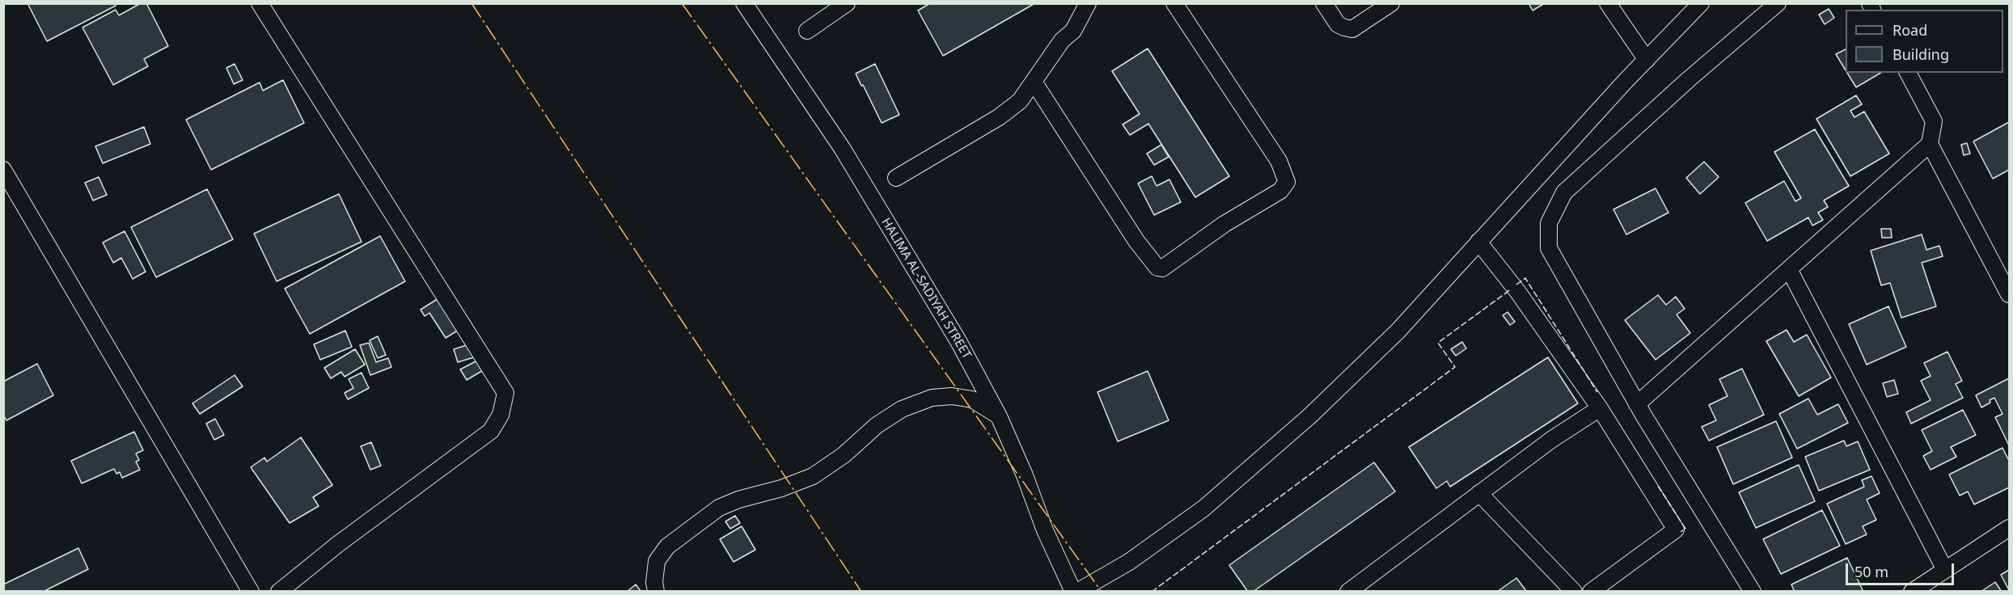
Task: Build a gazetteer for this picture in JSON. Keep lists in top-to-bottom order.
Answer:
{
  "streets": {
    "street": ["HALIMA AL-SADIYAH STREET"]
  },
  "legend": ["Road", "Building"],
  "scale_bar": "50 m"
}
